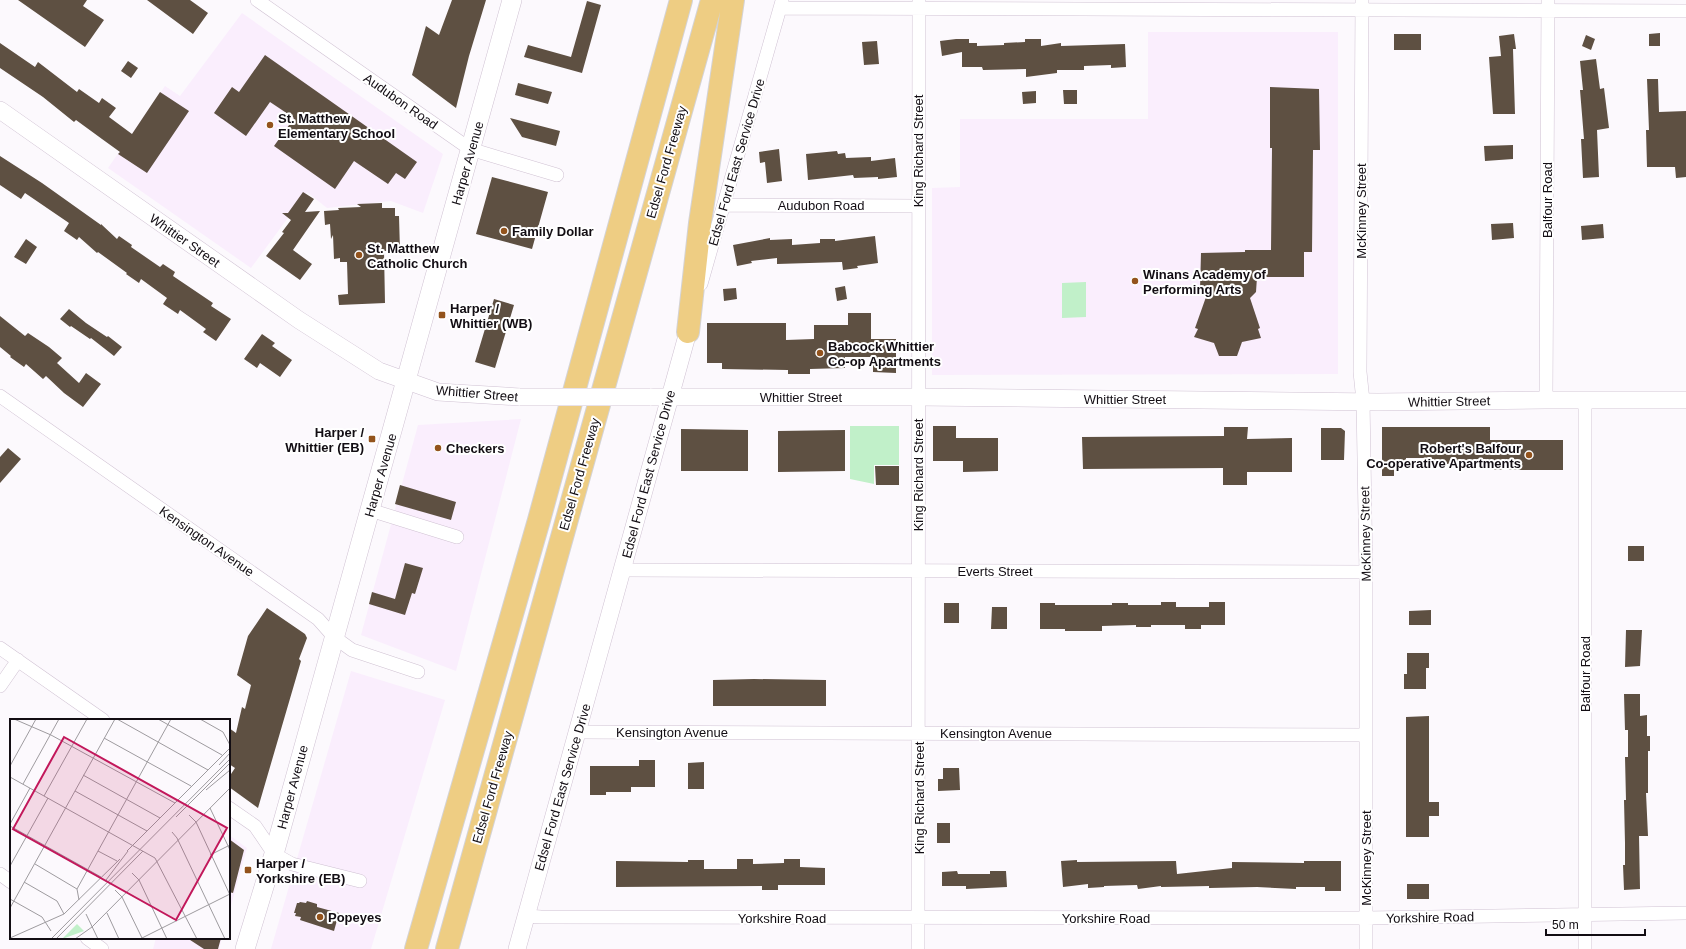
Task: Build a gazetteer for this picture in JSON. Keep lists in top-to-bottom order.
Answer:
{
  "streets": {
    "highway": ["Edsel Ford Freeway"],
    "main road": ["Harper Avenue"],
    "street": [
      "Audubon Road",
      "King Richard Street",
      "Edsel Ford East Service Drive",
      "Balfour Road",
      "McKinney Street",
      "Whittier Street",
      "Kensington Avenue",
      "Everts Street",
      "Yorkshire Road"
    ]
  },
  "crossings": [
    ["Audubon Road", "King Richard Street"],
    ["Audubon Road", "Edsel Ford East Service Drive"],
    ["Audubon Road", "Harper Avenue"],
    ["King Richard Street", "Whittier Street"],
    ["King Richard Street", "Kensington Avenue"],
    ["King Richard Street", "Everts Street"],
    ["King Richard Street", "Yorkshire Road"],
    ["Edsel Ford East Service Drive", "Whittier Street"],
    ["Edsel Ford East Service Drive", "Kensington Avenue"],
    ["Edsel Ford East Service Drive", "Everts Street"],
    ["Edsel Ford East Service Drive", "Yorkshire Road"],
    ["Harper Avenue", "Whittier Street"],
    ["Harper Avenue", "Kensington Avenue"],
    ["Balfour Road", "Whittier Street"],
    ["Balfour Road", "Yorkshire Road"],
    ["McKinney Street", "Whittier Street"],
    ["McKinney Street", "Kensington Avenue"],
    ["McKinney Street", "Everts Street"],
    ["McKinney Street", "Yorkshire Road"]
  ],
  "places": {
    "other": [
      "St. Matthew Elementary School",
      "Family Dollar",
      "St. Matthew Catholic Church",
      "Winans Academy of Performing Arts",
      "Babcock Whittier Co-op Apartments",
      "Checkers",
      "Robert's Balfour Co-operative Apartments",
      "Popeyes"
    ],
    "transit": ["Harper / Whittier (WB)", "Harper / Whittier (EB)", "Harper / Yorkshire (EB)"]
  },
  "scale_bar": "50 m"
}
